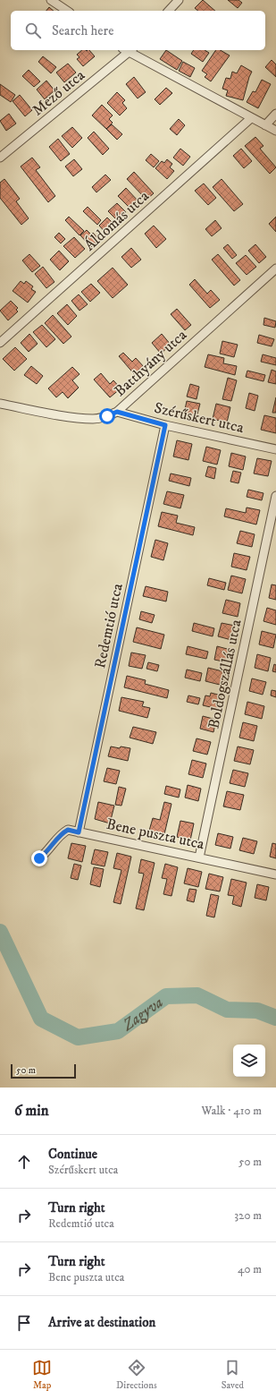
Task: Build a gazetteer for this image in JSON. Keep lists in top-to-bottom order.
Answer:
{
  "streets": {
    "street": [
      "Mező utca",
      "Áldomás utca",
      "Batthyány utca",
      "Szérűskert utca",
      "Redemtió utca",
      "Boldogszállás utca",
      "Bene puszta utca"
    ]
  },
  "crossings": [
    ["Batthyány utca", "Szérűskert utca"],
    ["Szérűskert utca", "Redemtió utca"],
    ["Redemtió utca", "Bene puszta utca"],
    ["Boldogszállás utca", "Bene puszta utca"]
  ],
  "water": ["Zagyva"],
  "scale_bar": "50 m",
  "page": {
    "search": "Search here",
    "scale": "50 m",
    "heading": ["6 min", "Walk · 410 m"],
    "list": [
      ["Continue", "Szérűskert utca", "50 m"],
      ["Turn right", "Redemtió utca", "320 m"],
      ["Turn right", "Bene puszta utca", "40 m"],
      "Arrive at destination"
    ],
    "nav": ["Map", "Directions", "Saved"]
  }
}
